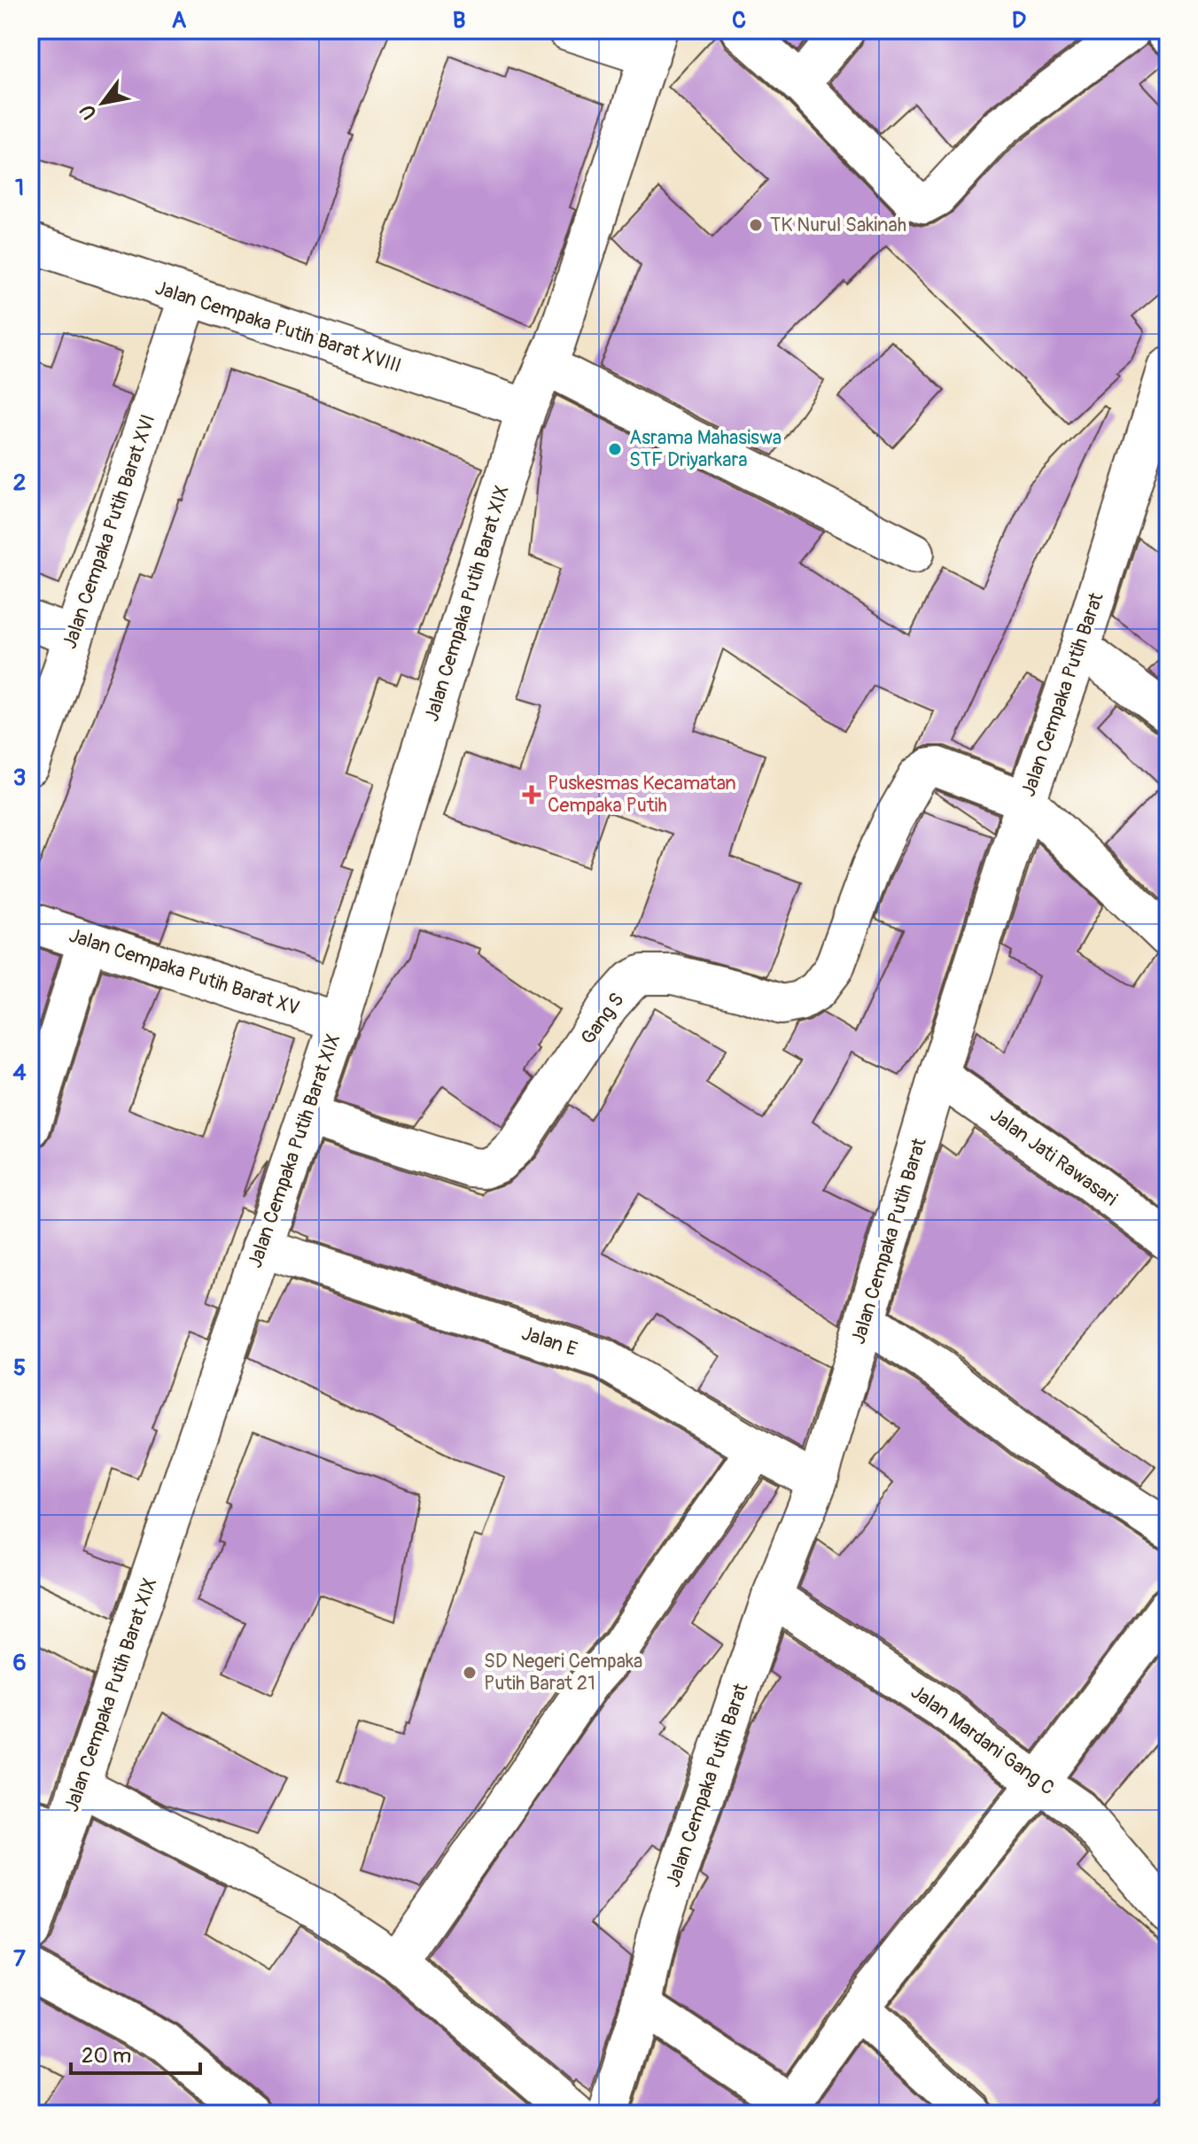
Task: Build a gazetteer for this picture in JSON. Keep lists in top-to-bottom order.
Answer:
{
  "streets": {
    "street": [
      "Jalan Cempaka Putih Barat XVIII",
      "Jalan Cempaka Putih Barat XVI",
      "Jalan Cempaka Putih Barat XIX",
      "Jalan Cempaka Putih Barat",
      "Jalan Cempaka Putih Barat XV",
      "Gang S",
      "Jalan Jati Rawasari",
      "Jalan E",
      "Jalan Mardani Gang C"
    ]
  },
  "crossings": [
    ["Jalan Cempaka Putih Barat XVIII", "Jalan Cempaka Putih Barat XVI"],
    ["Jalan Cempaka Putih Barat XVIII", "Jalan Cempaka Putih Barat XIX"],
    ["Jalan Cempaka Putih Barat XIX", "Jalan Cempaka Putih Barat XV"],
    ["Jalan Cempaka Putih Barat XIX", "Gang S"],
    ["Jalan Cempaka Putih Barat XIX", "Jalan E"],
    ["Jalan Cempaka Putih Barat", "Gang S"],
    ["Jalan Cempaka Putih Barat", "Jalan Jati Rawasari"],
    ["Jalan Cempaka Putih Barat", "Jalan E"],
    ["Jalan Cempaka Putih Barat", "Jalan Mardani Gang C"]
  ],
  "places": {
    "other": ["TK Nurul Sakinah", "Asrama Mahasiswa STF Driyarkara", "SD Negeri Cempaka Putih Barat 21"],
    "health": ["Puskesmas Kecamatan Cempaka Putih"]
  },
  "scale_bar": "20 m",
  "north": "bottom left",
  "grid": {
    "columns": [
      "A",
      "B",
      "C",
      "D"
    ],
    "rows": [
      "1",
      "2",
      "3",
      "4",
      "5",
      "6",
      "7"
    ]
  }
}
